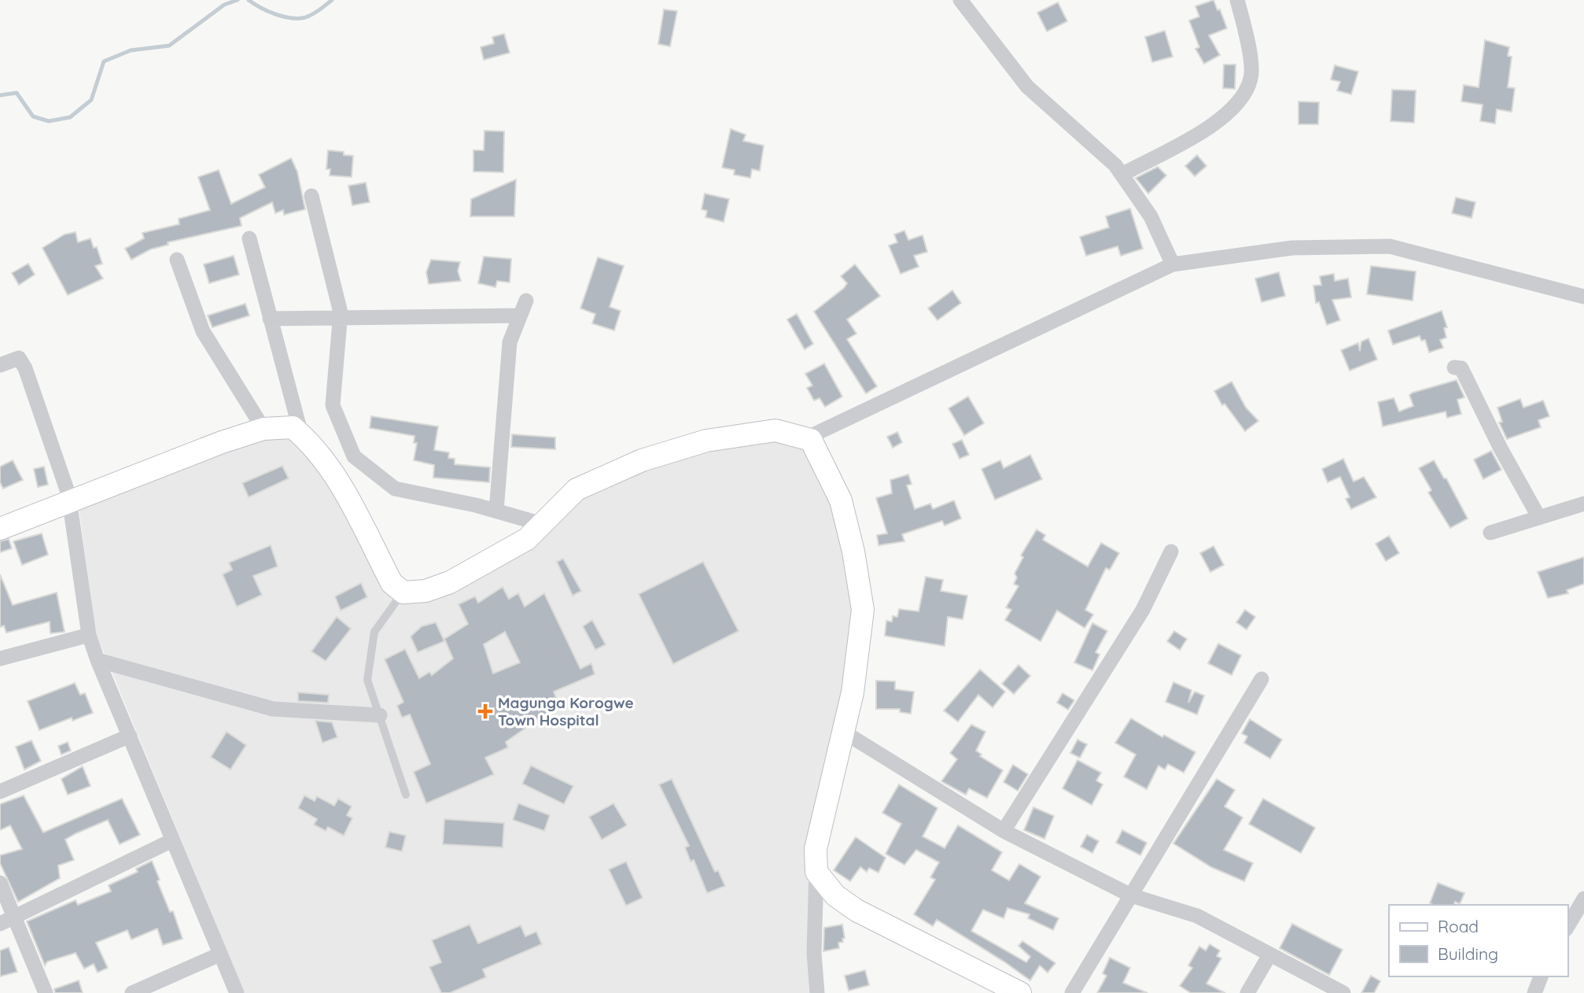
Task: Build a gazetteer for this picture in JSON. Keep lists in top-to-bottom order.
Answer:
{
  "places": {
    "health": ["Magunga Korogwe Town Hospital"]
  },
  "legend": ["Road", "Building"]
}
